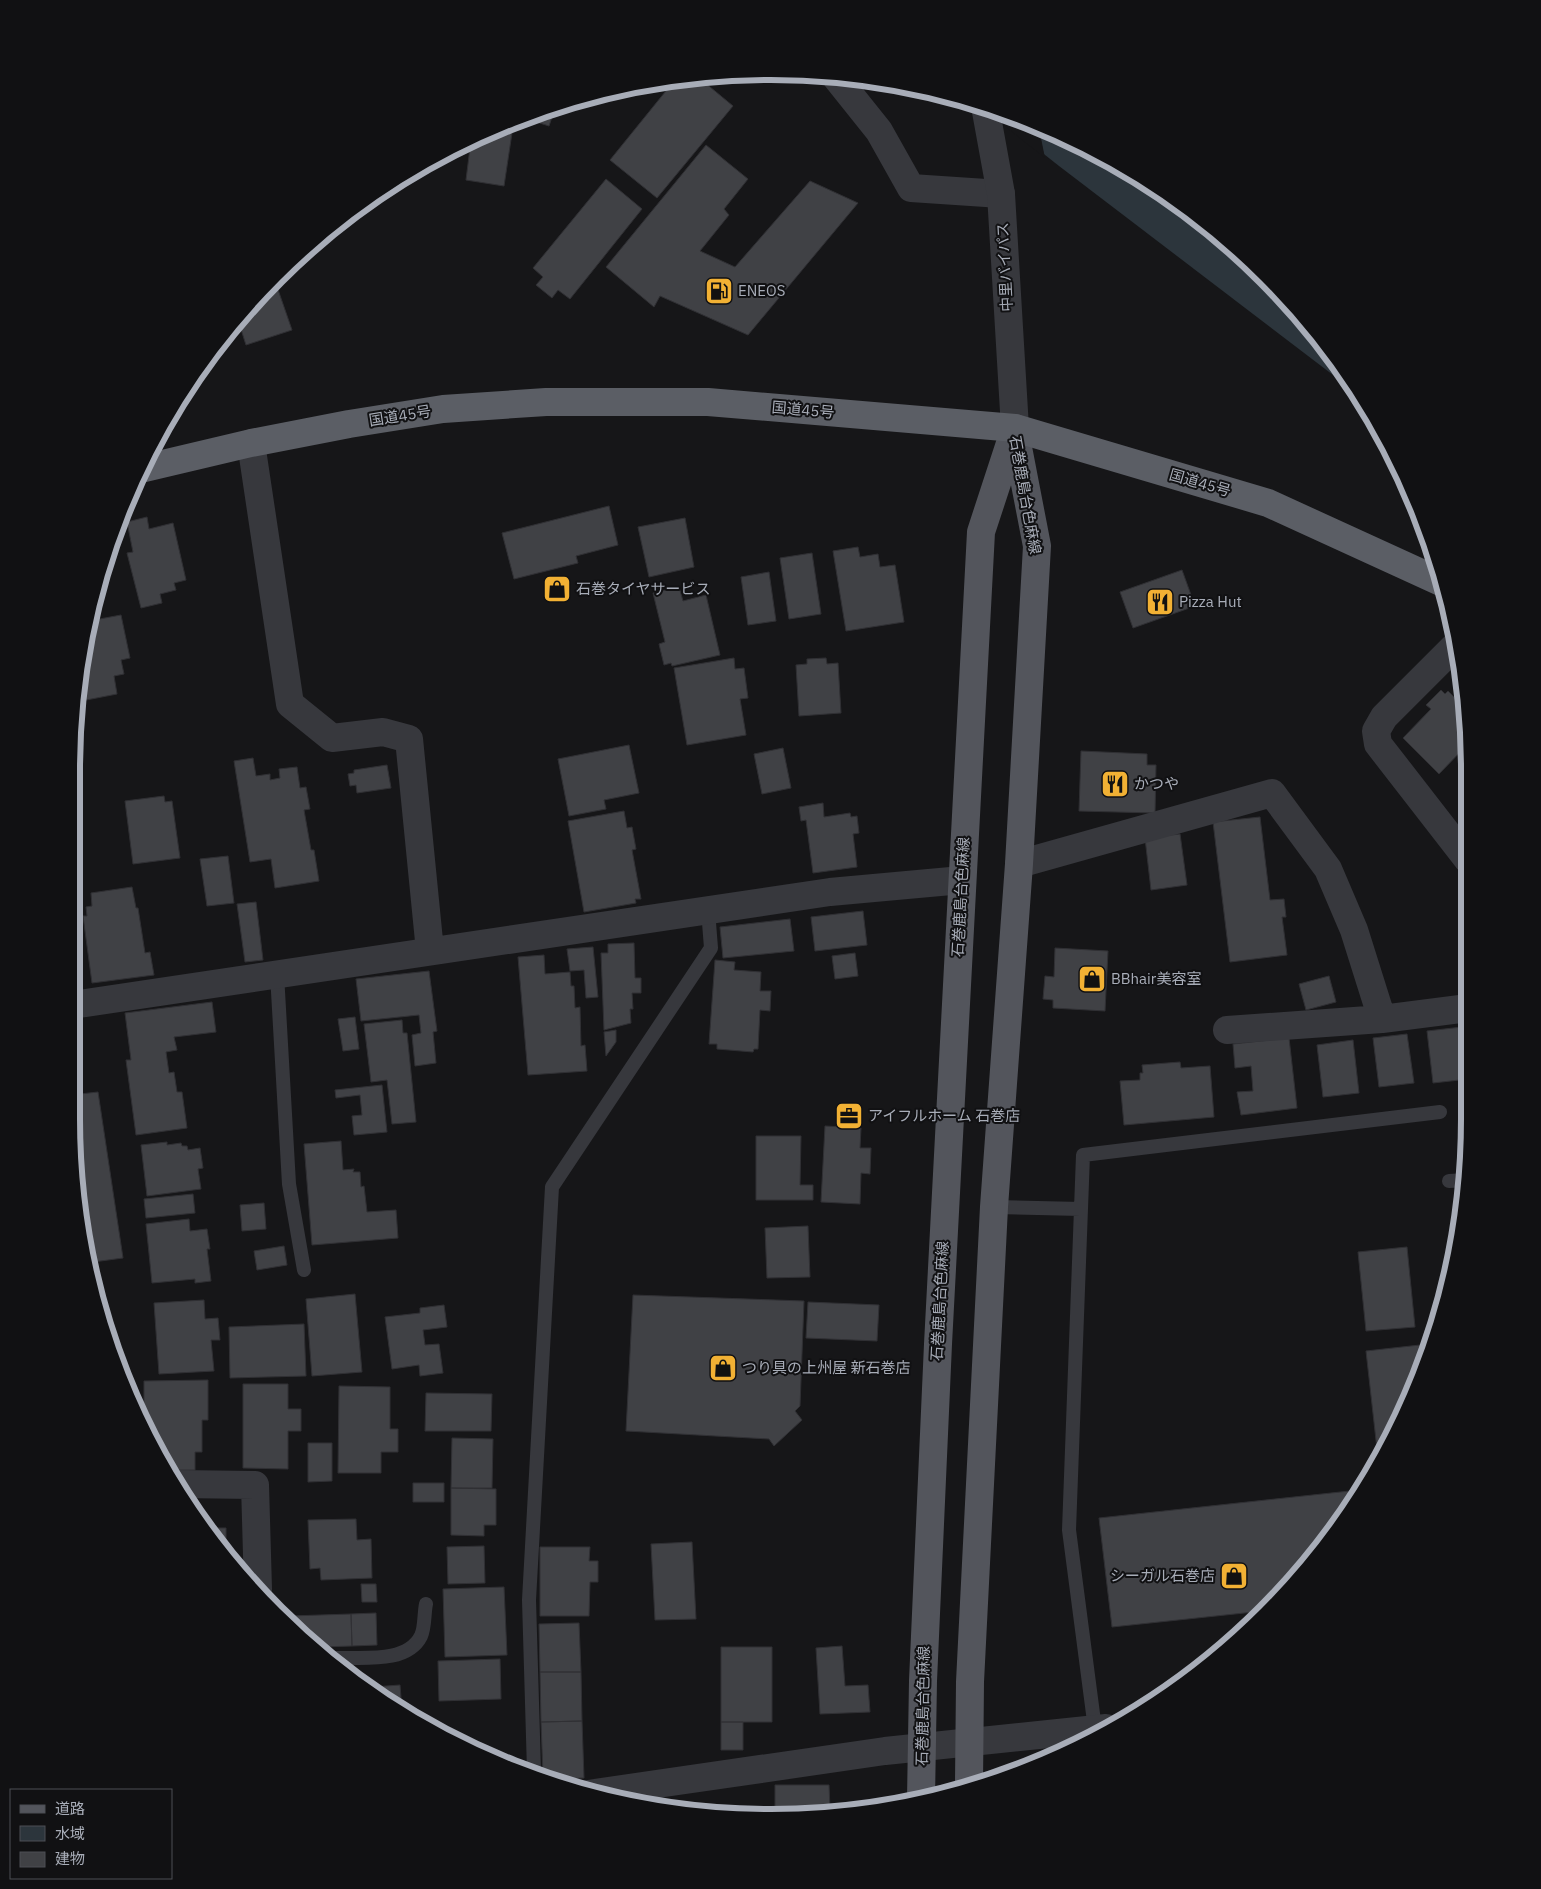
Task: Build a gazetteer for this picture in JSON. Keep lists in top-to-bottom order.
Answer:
{
  "streets": {
    "highway": ["国道45号"],
    "main road": ["石巻鹿島台色麻線"],
    "street": ["中里バイパス"]
  },
  "crossings": [
    ["中里バイパス", "国道45号"],
    ["中里バイパス", "石巻鹿島台色麻線"],
    ["国道45号", "石巻鹿島台色麻線"]
  ],
  "places": {
    "fuel station": ["ENEOS"],
    "shop": [
      "石巻タイヤサービス",
      "BBhair美容室",
      "つり具の上州屋 新石巻店",
      "シーガル石巻店"
    ],
    "restaurant": ["Pizza Hut", "かつや"],
    "office": ["アイフルホーム 石巻店"]
  },
  "legend": ["道路", "水域", "建物"]
}
